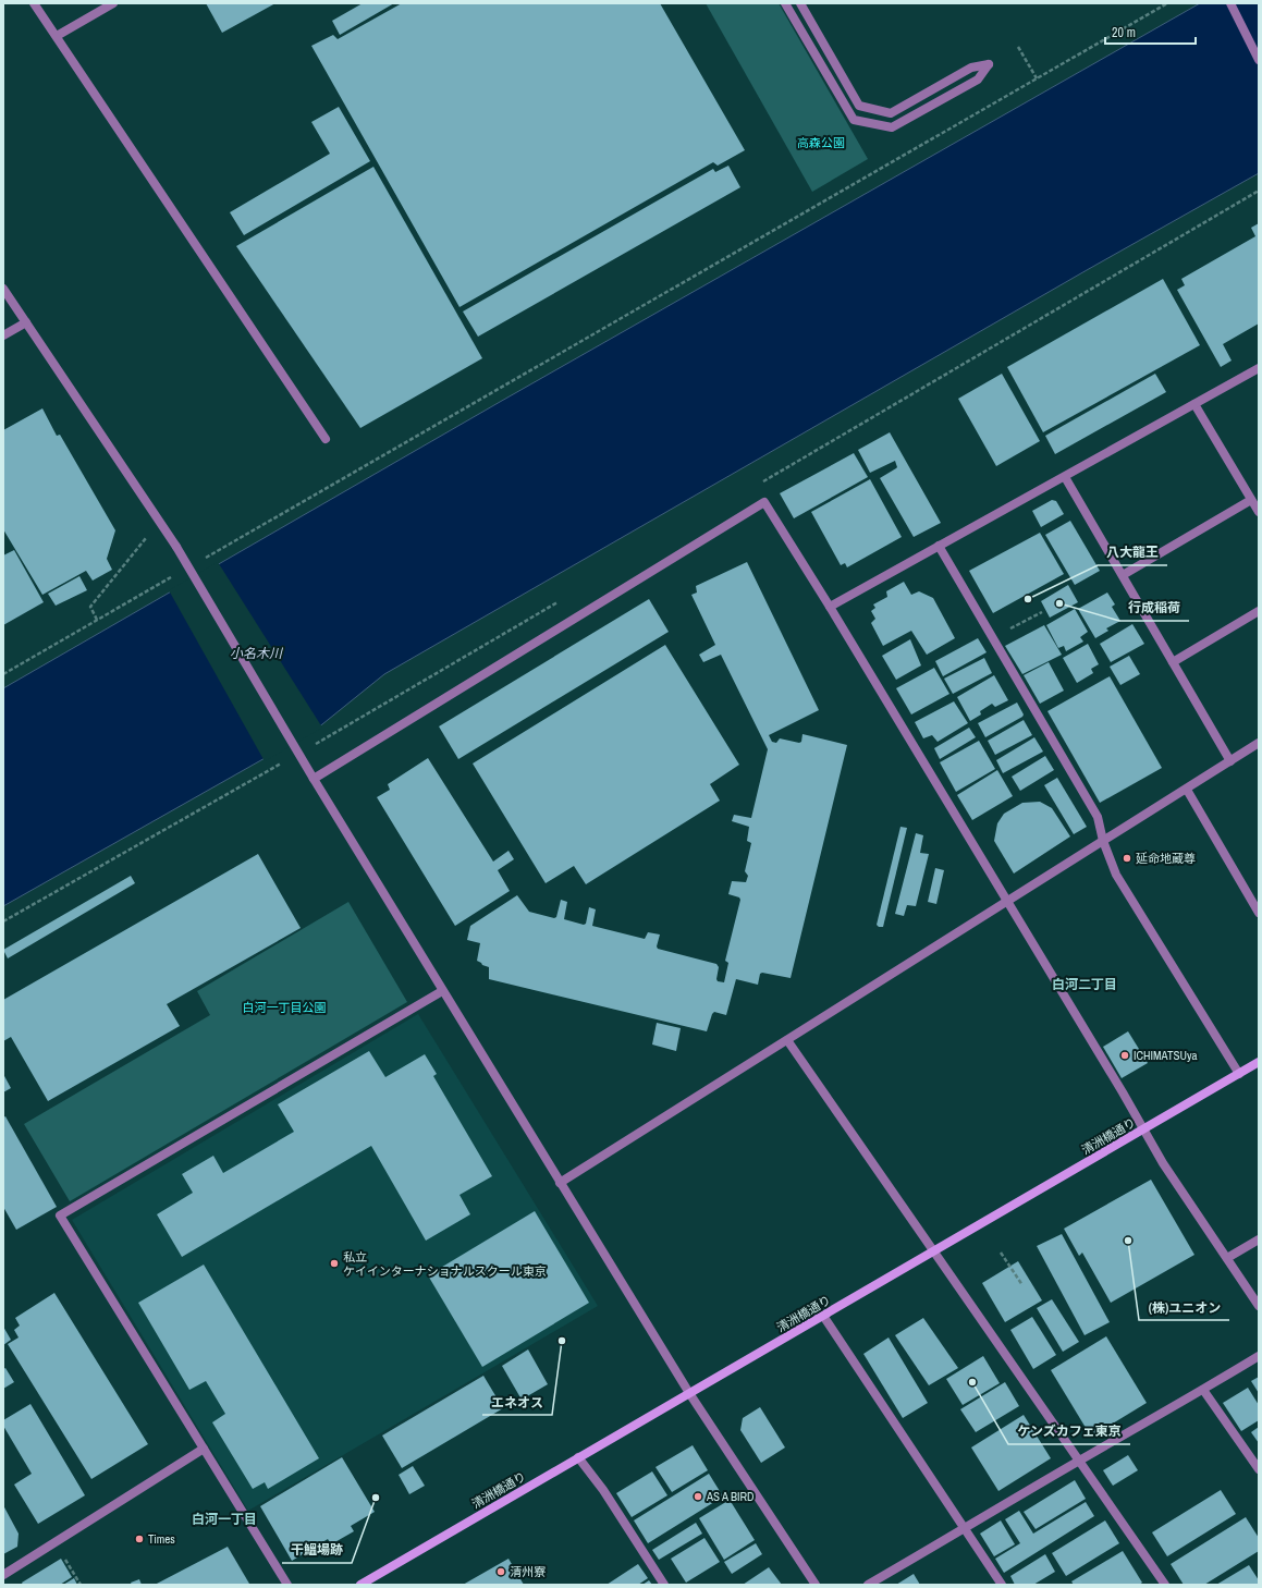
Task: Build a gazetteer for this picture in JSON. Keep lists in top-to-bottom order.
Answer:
{
  "streets": {
    "main road": ["清洲橋通り"]
  },
  "districts": ["白河二丁目", "白河一丁目"],
  "water": ["小名木川"],
  "parks": ["高森公園", "白河一丁目公園"],
  "places": [
    "八大龍王",
    "行成稲荷",
    "延命地蔵尊",
    "ICHIMATSUya",
    "(株)ユニオン",
    "私立 ケイインターナショナルスクール東京",
    "エネオス",
    "ケンズカフェ東京",
    "AS A BIRD",
    "干鰮場跡",
    "Times",
    "清州寮"
  ],
  "scale_bar": "20 m"
}
